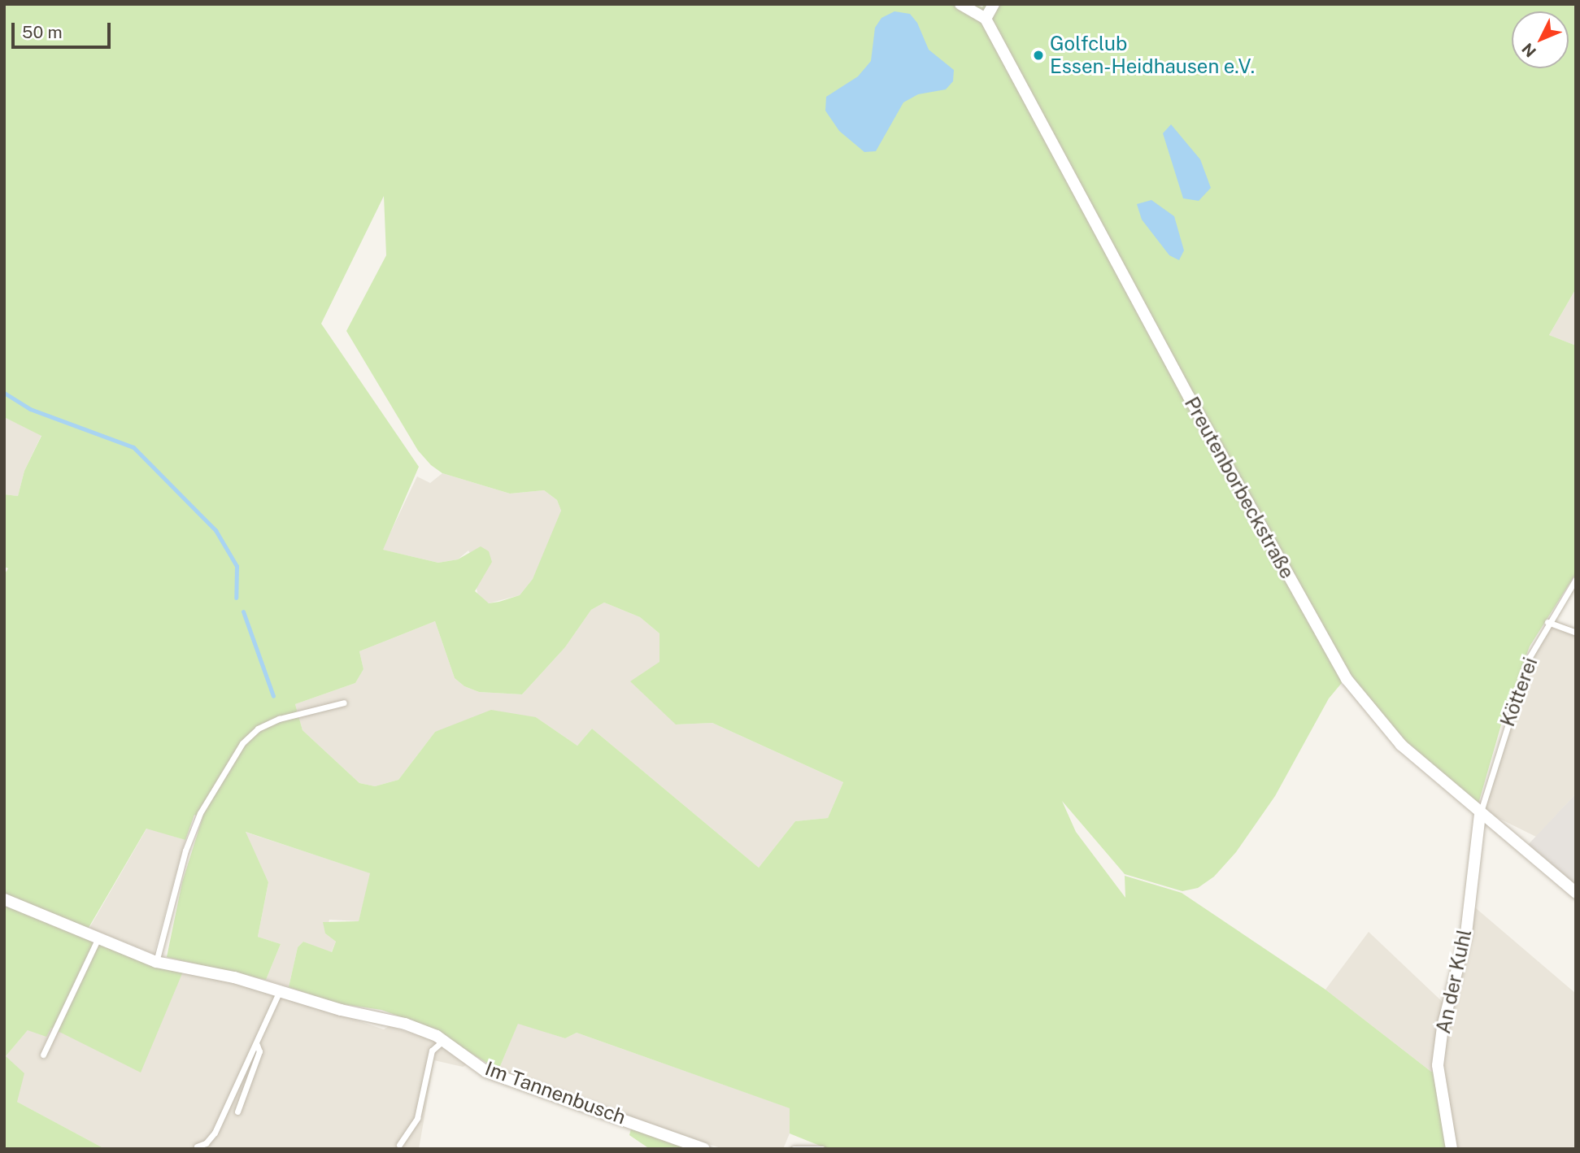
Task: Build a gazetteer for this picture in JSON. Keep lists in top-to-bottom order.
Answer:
{
  "streets": {
    "street": ["Preutenborbeckstraße", "An der Kuhl", "Im Tannenbusch"],
    "lane": ["Kötterei"]
  },
  "crossings": [
    ["Preutenborbeckstraße", "Kötterei"],
    ["Preutenborbeckstraße", "An der Kuhl"],
    ["Kötterei", "An der Kuhl"]
  ],
  "places": ["Golfclub Essen-Heidhausen e.V."],
  "scale_bar": "50 m",
  "north": "bottom left"
}
